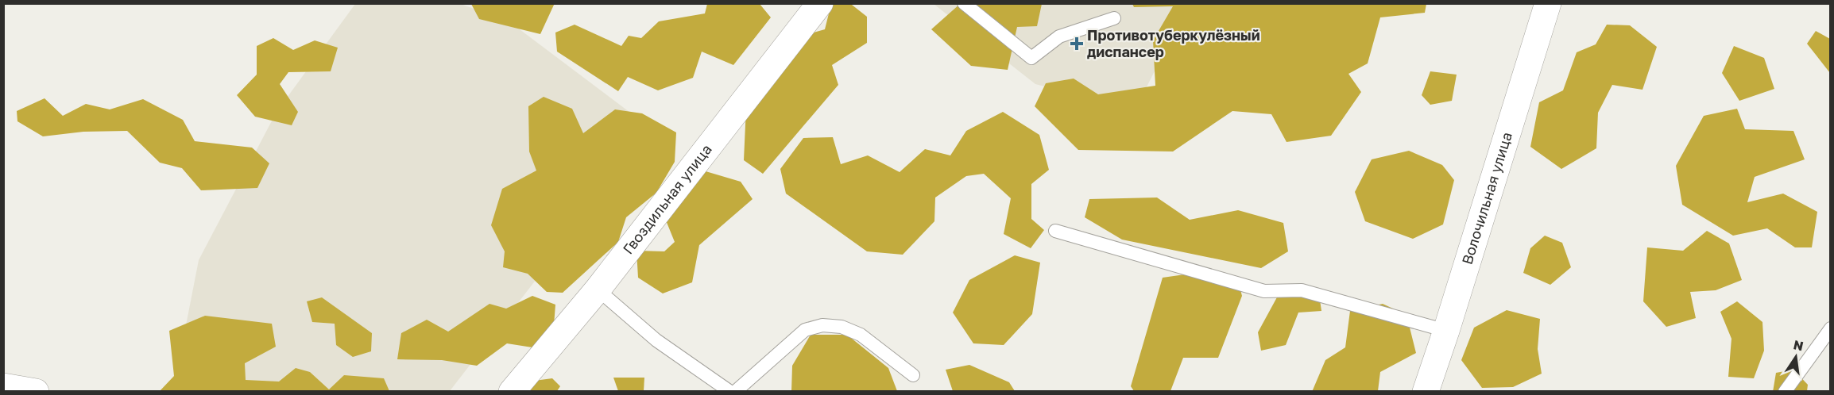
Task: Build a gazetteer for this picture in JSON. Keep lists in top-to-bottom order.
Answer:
{
  "streets": {
    "street": ["Волочильная улица", "Гвоздильная улица"]
  },
  "places": {
    "health": ["Противотуберкулёзный диспансер"]
  },
  "north": "top"
}
